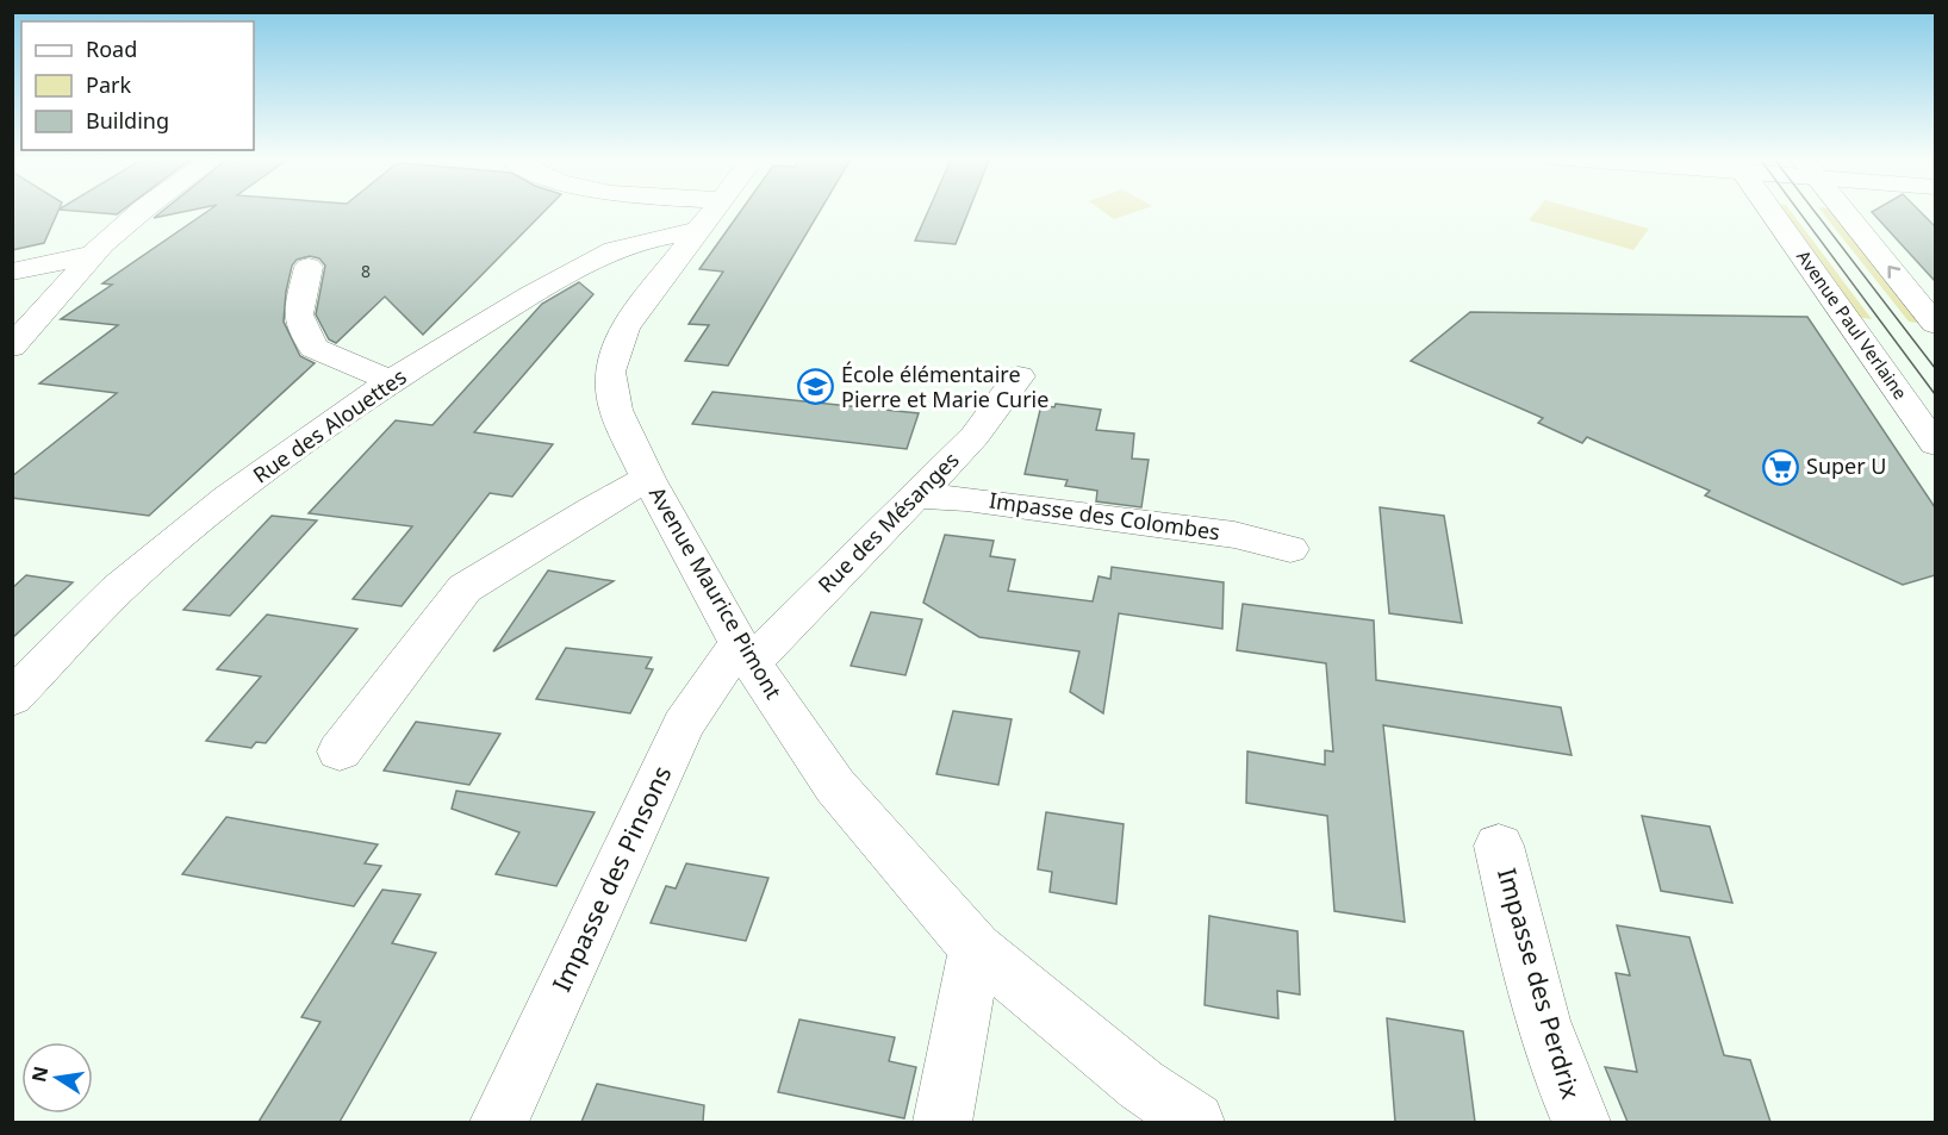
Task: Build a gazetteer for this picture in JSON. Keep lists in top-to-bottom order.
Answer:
{
  "streets": {
    "street": [
      "Avenue Paul Verlaine",
      "Rue des Alouettes",
      "Impasse des Colombes",
      "Rue des Mésanges",
      "Avenue Maurice Pimont",
      "Impasse des Pinsons",
      "Impasse des Perdrix"
    ]
  },
  "crossings": [
    ["Rue des Alouettes", "Avenue Maurice Pimont"],
    ["Impasse des Colombes", "Rue des Mésanges"],
    ["Rue des Mésanges", "Avenue Maurice Pimont"],
    ["Rue des Mésanges", "Impasse des Pinsons"],
    ["Avenue Maurice Pimont", "Impasse des Pinsons"]
  ],
  "places": {
    "school or university": ["École élémentaire Pierre et Marie Curie"],
    "supermarket": ["Super U"]
  },
  "house_numbers": ["8"],
  "legend": ["Road", "Park", "Building"],
  "north": "left"
}
